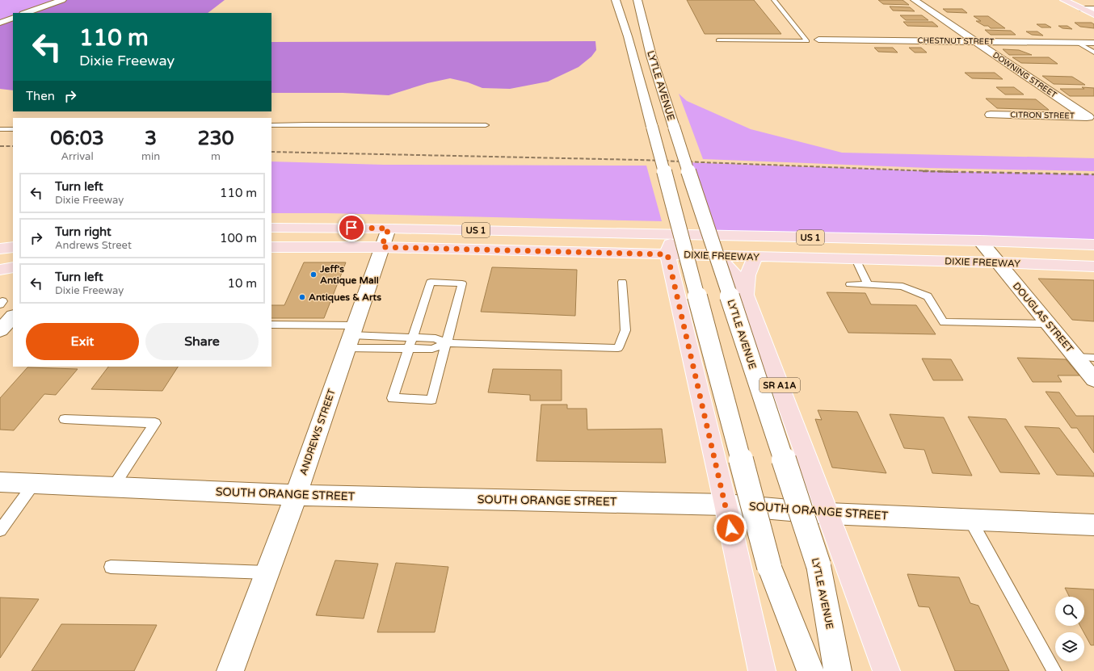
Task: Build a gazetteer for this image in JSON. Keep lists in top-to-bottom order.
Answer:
{
  "streets": {
    "main road": ["US 1", "DIXIE FREEWAY", "SR A1A"],
    "street": [
      "CHESTNUT STREET",
      "DOWNING STREET",
      "LYTLE AVENUE",
      "CITRON STREET",
      "DOUGLAS STREET",
      "ANDREWS STREET",
      "SOUTH ORANGE STREET"
    ]
  },
  "crossings": [
    ["CHESTNUT STREET", "DOWNING STREET"],
    ["DOWNING STREET", "CITRON STREET"],
    ["DIXIE FREEWAY", "DOUGLAS STREET"],
    ["DIXIE FREEWAY", "SR A1A"],
    ["DIXIE FREEWAY", "ANDREWS STREET"],
    ["SR A1A", "SOUTH ORANGE STREET"],
    ["ANDREWS STREET", "SOUTH ORANGE STREET"]
  ],
  "places": ["Jeff's Antique Mall", "Antiques & Arts"],
  "page": {
    "turn": ["110 m", "Dixie Freeway"],
    "then": "Then",
    "eta": [
      "06:03",
      "Arrival",
      "3",
      "min",
      "230",
      "m"
    ],
    "list": [
      {
        "name": "Turn left",
        "note": "Dixie Freeway",
        "value": "110 m"
      },
      {
        "name": "Turn right",
        "note": "Andrews Street",
        "value": "100 m"
      },
      {
        "name": "Turn left",
        "note": "Dixie Freeway",
        "value": "10 m"
      }
    ],
    "buttons": ["Exit", "Share"]
  }
}
